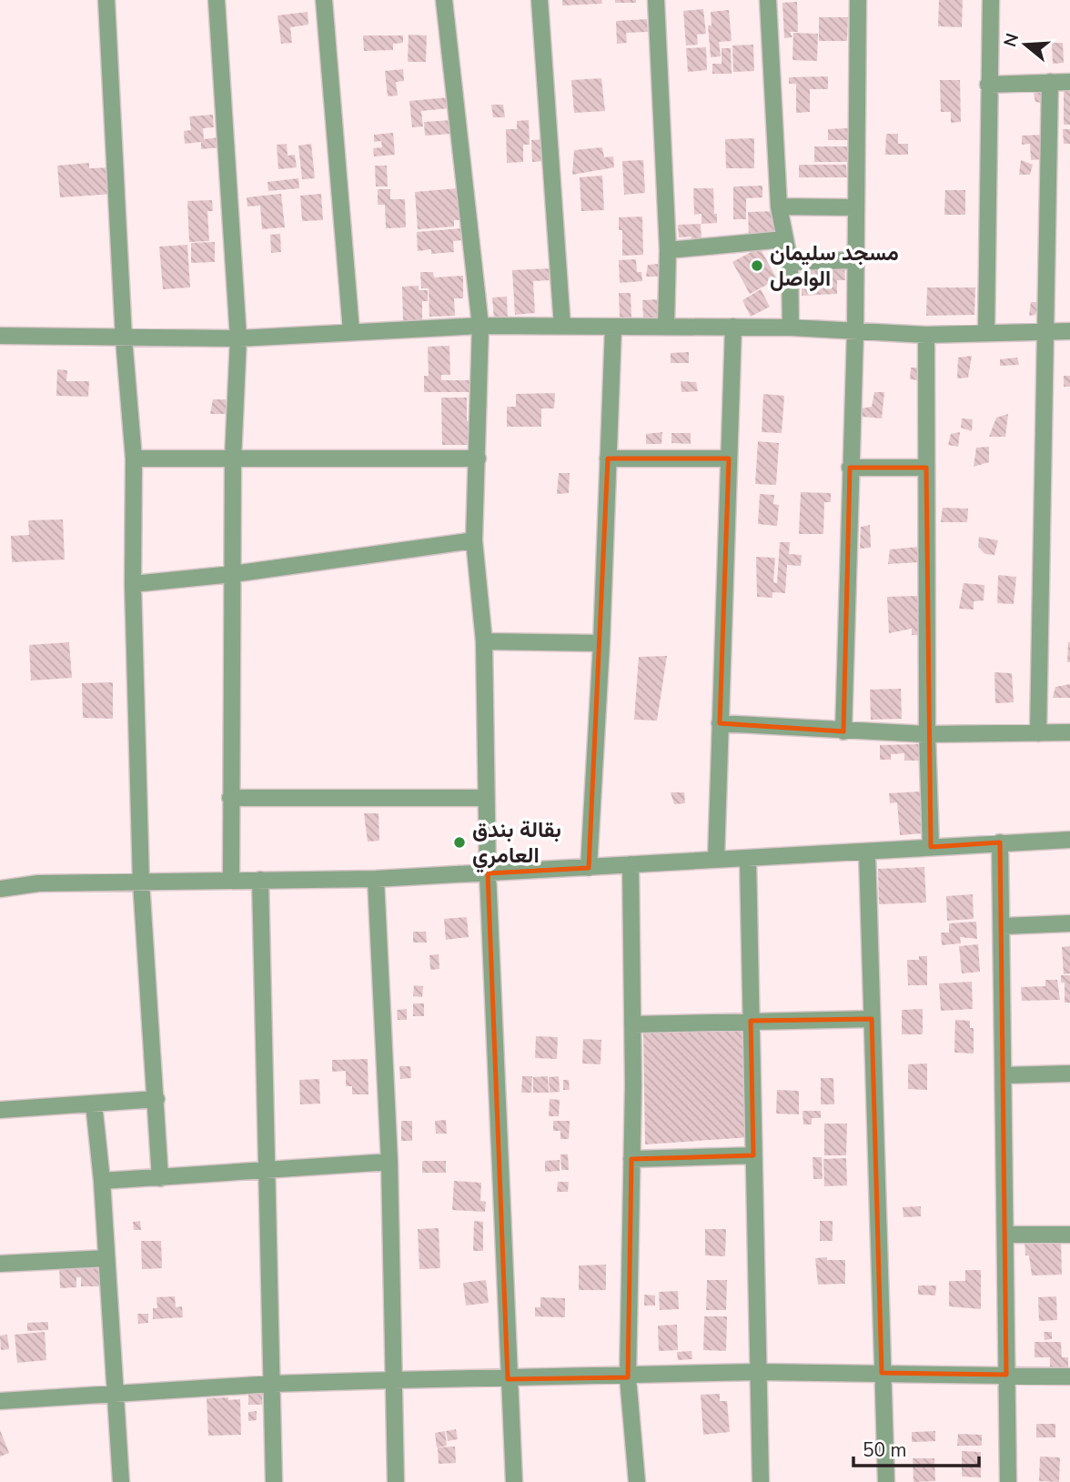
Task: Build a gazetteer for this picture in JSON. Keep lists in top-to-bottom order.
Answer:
{
  "places": ["مسجد سليمان الواصل", "بقالة بندق العامري"],
  "scale_bar": "50 m",
  "north": "left"
}
